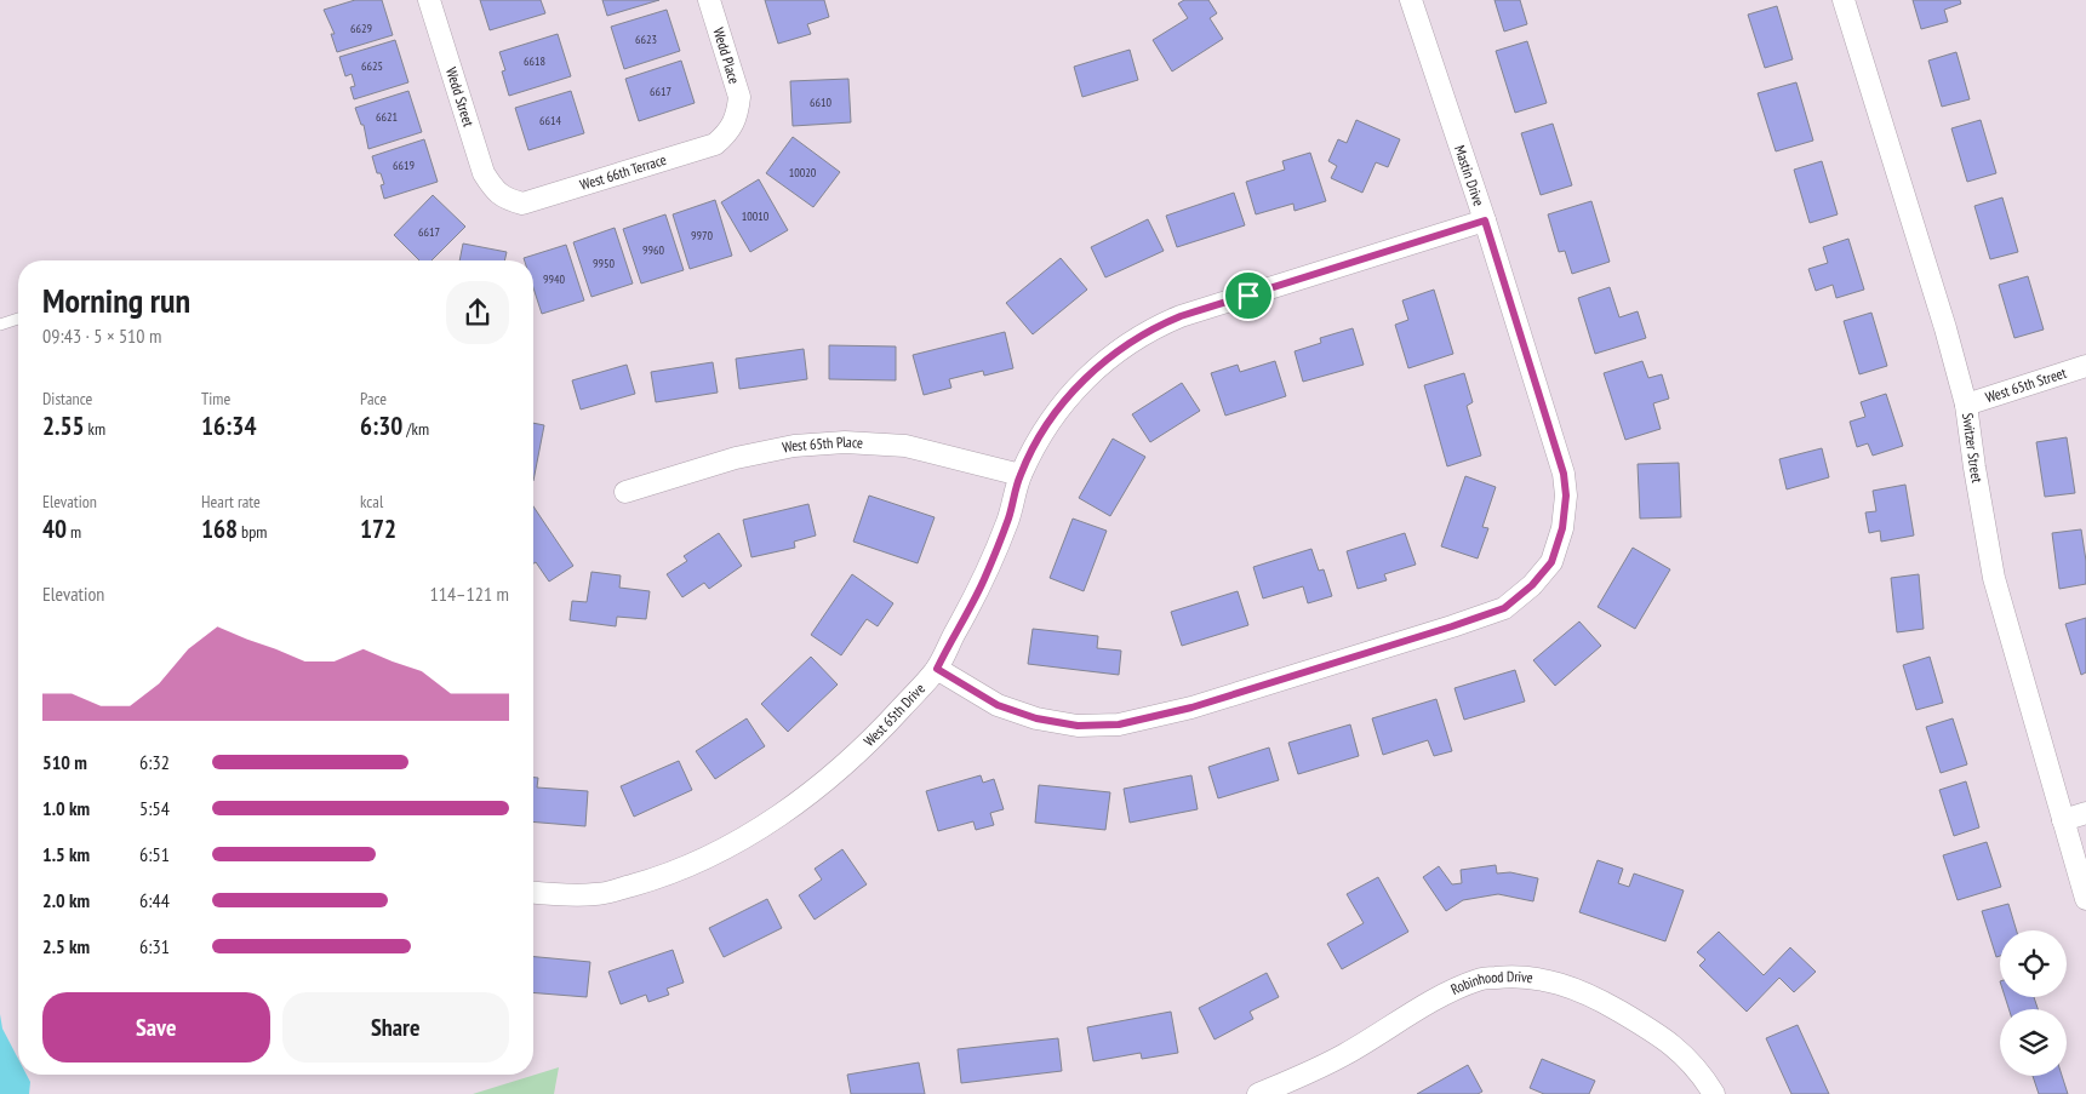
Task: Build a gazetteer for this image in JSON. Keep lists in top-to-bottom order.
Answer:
{
  "streets": {
    "street": [
      "Wedd Place",
      "Wedd Street",
      "West 66th Terrace",
      "Mastin Drive",
      "West 65th Street",
      "West 65th Place",
      "Switzer Street",
      "West 65th Drive",
      "Robinhood Drive"
    ]
  },
  "crossings": [
    ["Wedd Place", "West 66th Terrace"],
    ["Wedd Street", "West 66th Terrace"],
    ["Mastin Drive", "West 65th Drive"],
    ["West 65th Street", "Switzer Street"],
    ["West 65th Place", "West 65th Drive"]
  ],
  "house_numbers": [
    "6629",
    "6623",
    "6618",
    "6625",
    "6617",
    "6610",
    "6621",
    "6614",
    "6619",
    "10020",
    "10010",
    "6617",
    "9970",
    "9960",
    "9950",
    "9940"
  ],
  "page": {
    "heading": ["Morning run", "09:43 · 5 × 510 m"],
    "stats": [
      ["Distance", "2.55 km"],
      ["Time", "16:34"],
      ["Pace", "6:30 /km"],
      ["Elevation", "40 m"],
      ["Heart rate", "168 bpm"],
      ["kcal", "172"]
    ],
    "chart": ["Elevation", "114–121 m"],
    "list": [
      {
        "name": "510 m",
        "note": "6:32"
      },
      {
        "name": "1.0 km",
        "note": "5:54"
      },
      {
        "name": "1.5 km",
        "note": "6:51"
      },
      {
        "name": "2.0 km",
        "note": "6:44"
      },
      {
        "name": "2.5 km",
        "note": "6:31"
      }
    ],
    "buttons": ["Save", "Share"]
  }
}
